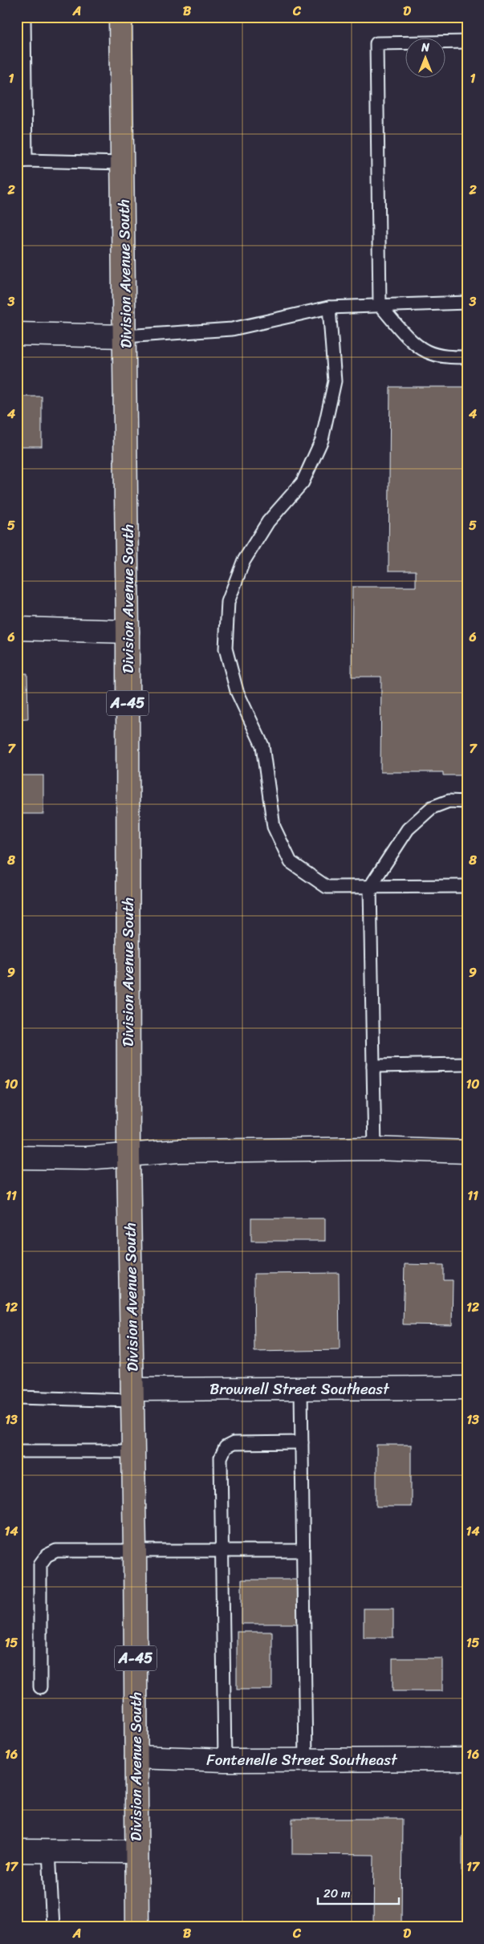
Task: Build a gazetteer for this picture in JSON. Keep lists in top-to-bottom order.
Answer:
{
  "streets": {
    "main road": ["Division Avenue South", "A-45"],
    "street": ["Brownell Street Southeast", "Fontenelle Street Southeast"]
  },
  "crossings": [
    ["Division Avenue South", "Brownell Street Southeast"],
    ["Division Avenue South", "Fontenelle Street Southeast"]
  ],
  "scale_bar": "20 m",
  "north": "top",
  "grid": {
    "columns": [
      "A",
      "B",
      "C",
      "D"
    ],
    "rows": [
      "1",
      "2",
      "3",
      "4",
      "5",
      "6",
      "7",
      "8",
      "9",
      "10",
      "11",
      "12",
      "13",
      "14",
      "15",
      "16",
      "17"
    ]
  }
}
